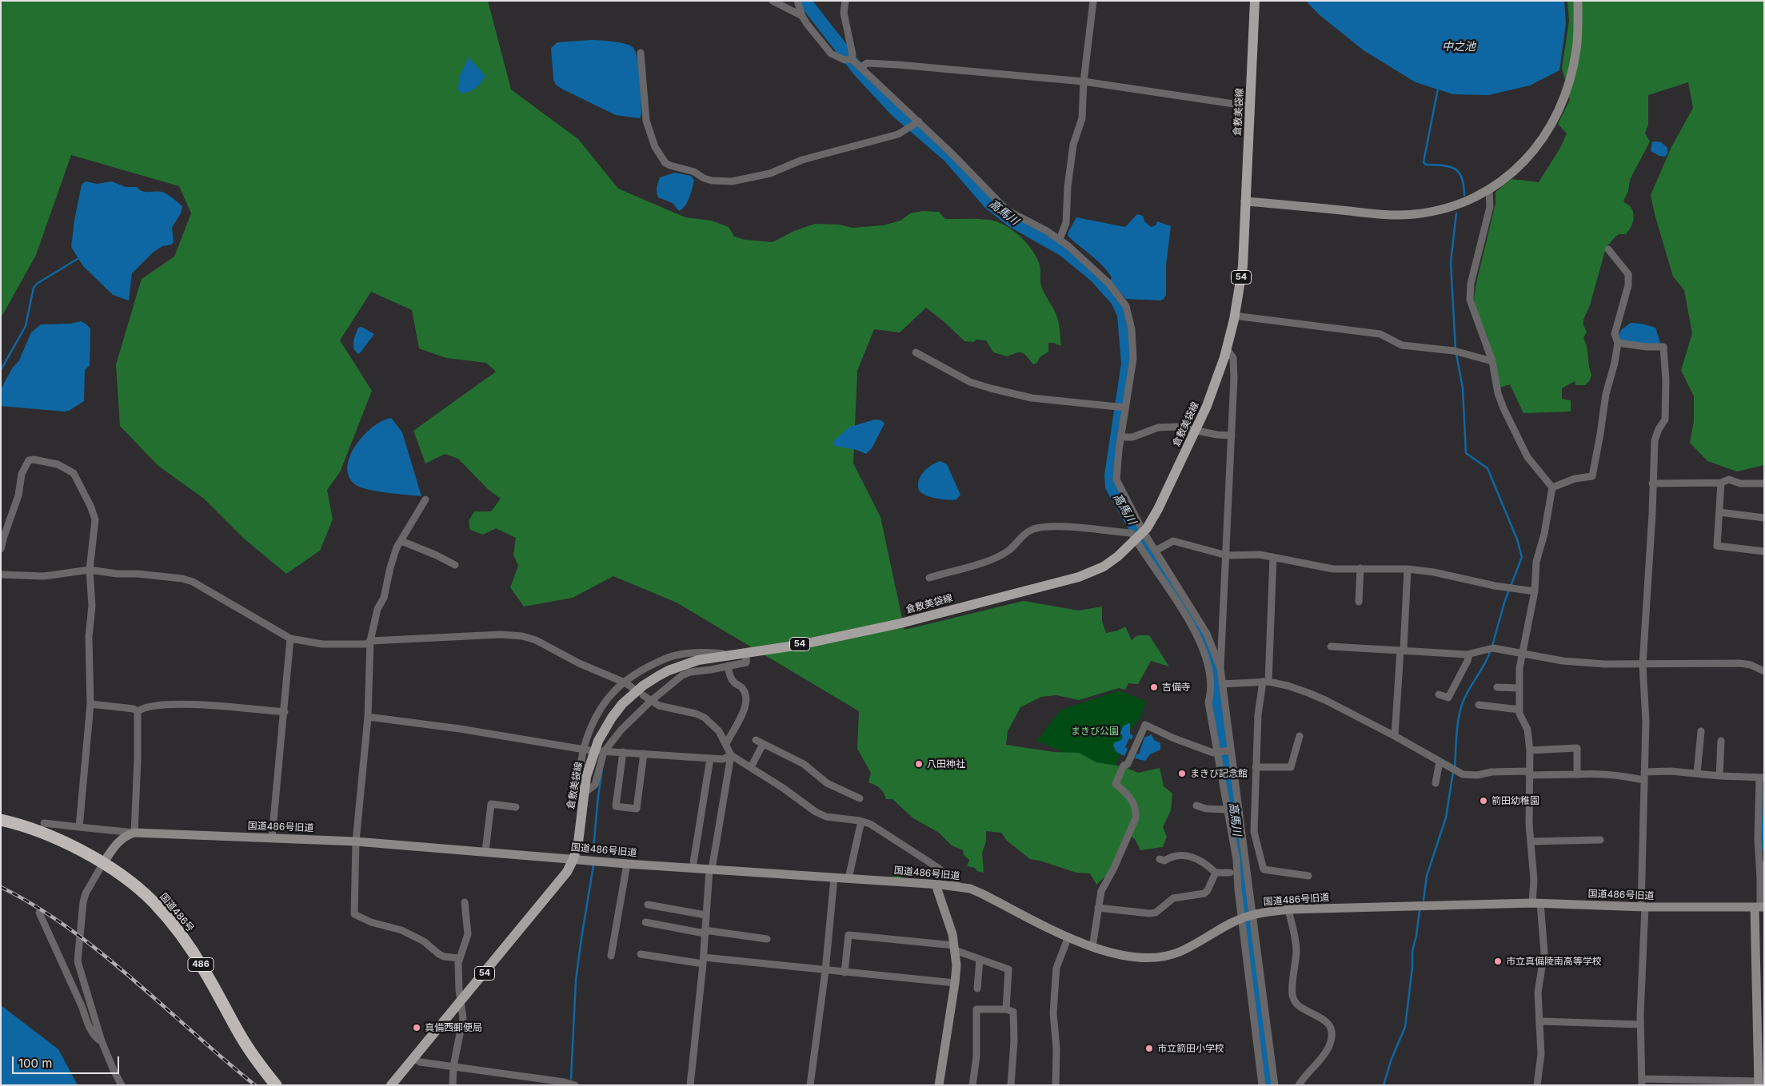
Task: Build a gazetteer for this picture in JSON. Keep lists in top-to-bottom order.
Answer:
{
  "streets": {
    "highway": ["国道486号", "486"],
    "main road": ["倉敷美袋線", "54"],
    "street": ["国道486号旧道"]
  },
  "crossings": [
    ["倉敷美袋線", "国道486号旧道"]
  ],
  "water": ["中之池", "高馬川"],
  "parks": ["まきび公園"],
  "places": [
    "吉備寺",
    "八田神社",
    "まきび記念館",
    "箭田幼稚園",
    "市立真備陵南高等学校",
    "真備西郵便局",
    "市立箭田小学校"
  ],
  "scale_bar": "100 m"
}
